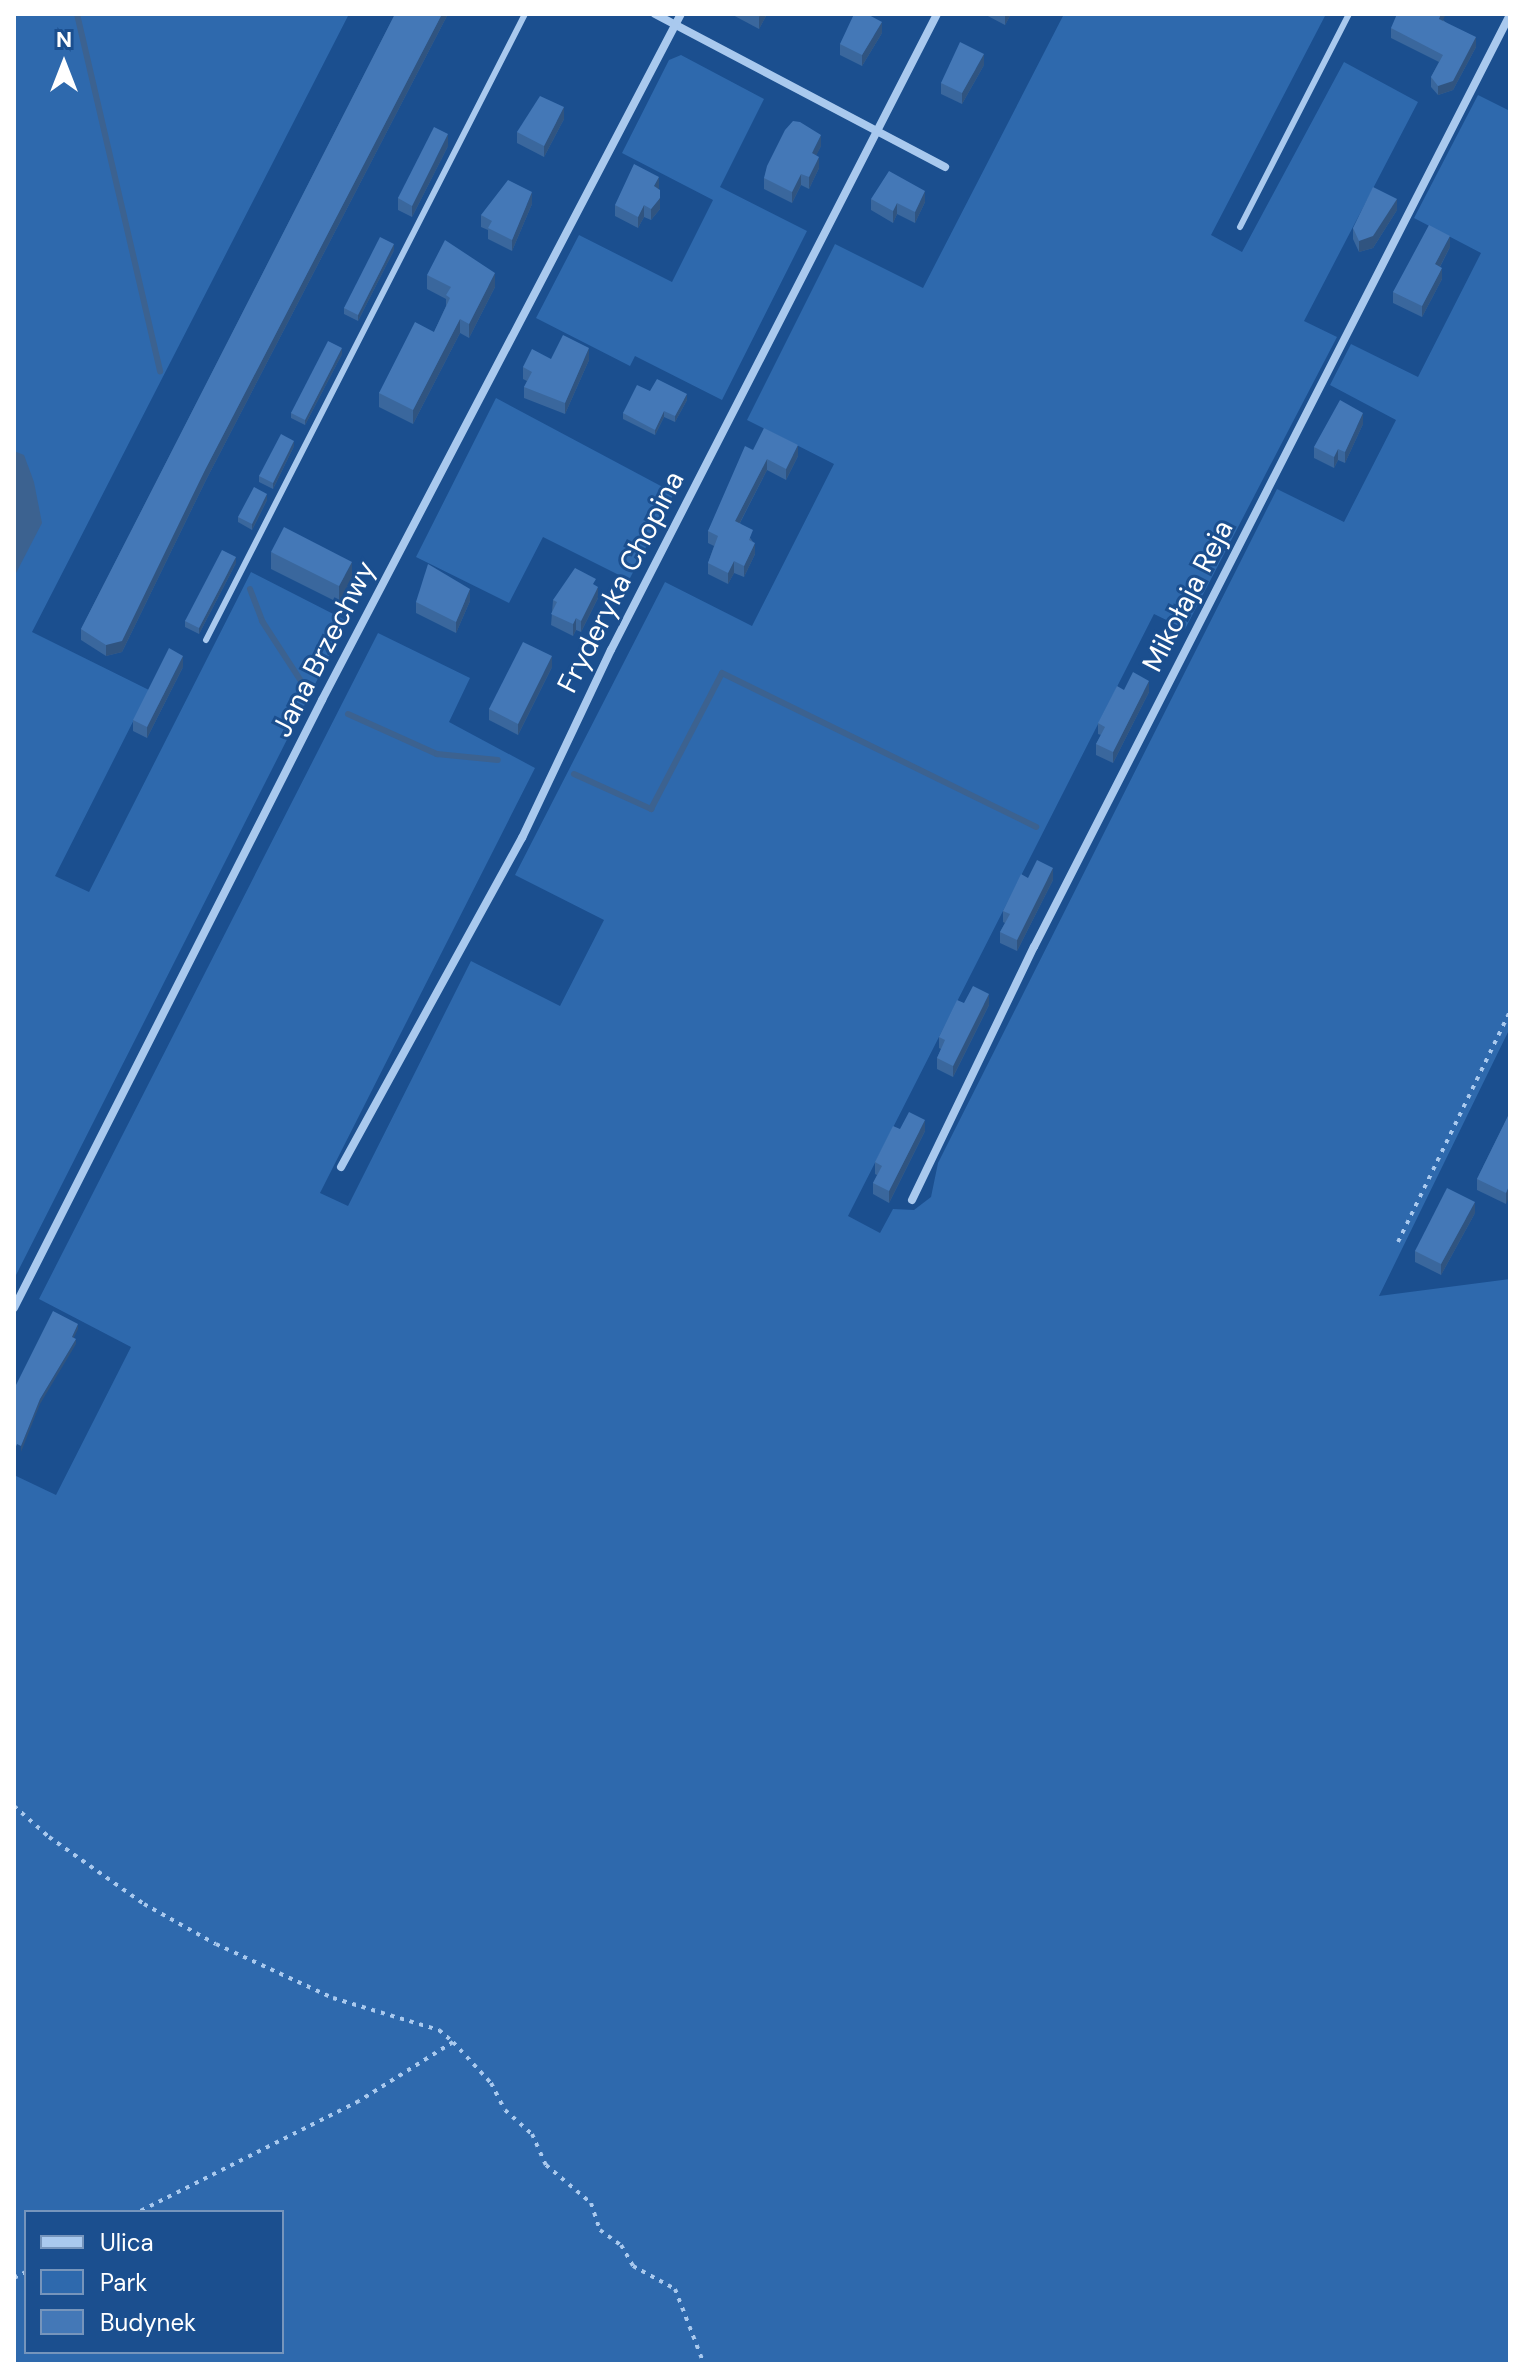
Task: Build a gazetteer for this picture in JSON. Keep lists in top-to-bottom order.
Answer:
{
  "streets": {
    "street": ["Fryderyka Chopina", "Mikołaja Reja", "Jana Brzechwy"]
  },
  "legend": ["Ulica", "Park", "Budynek"],
  "north": "top"
}
